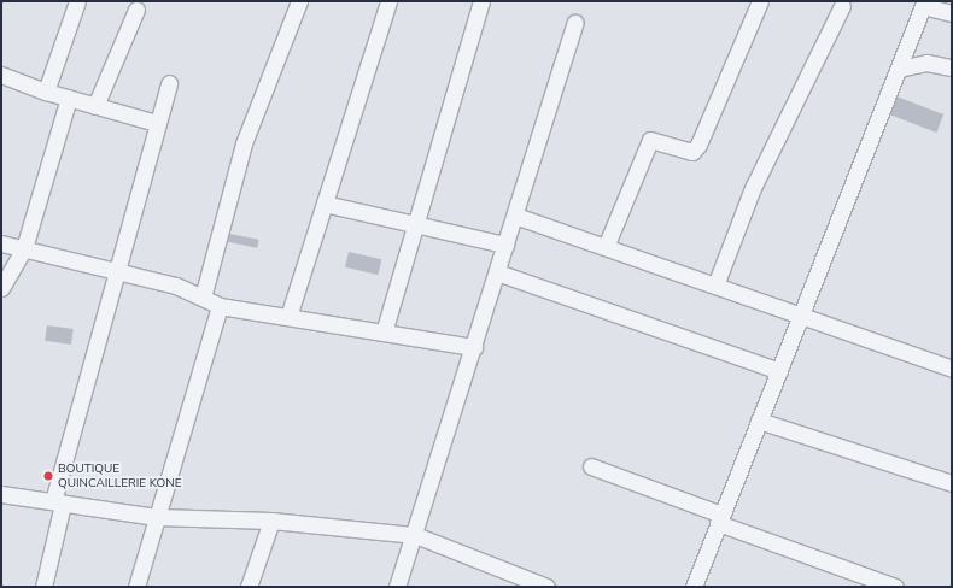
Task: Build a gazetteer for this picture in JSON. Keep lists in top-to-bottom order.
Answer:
{
  "places": ["BOUTIQUE QUINCAILLERIE KONE"]
}
